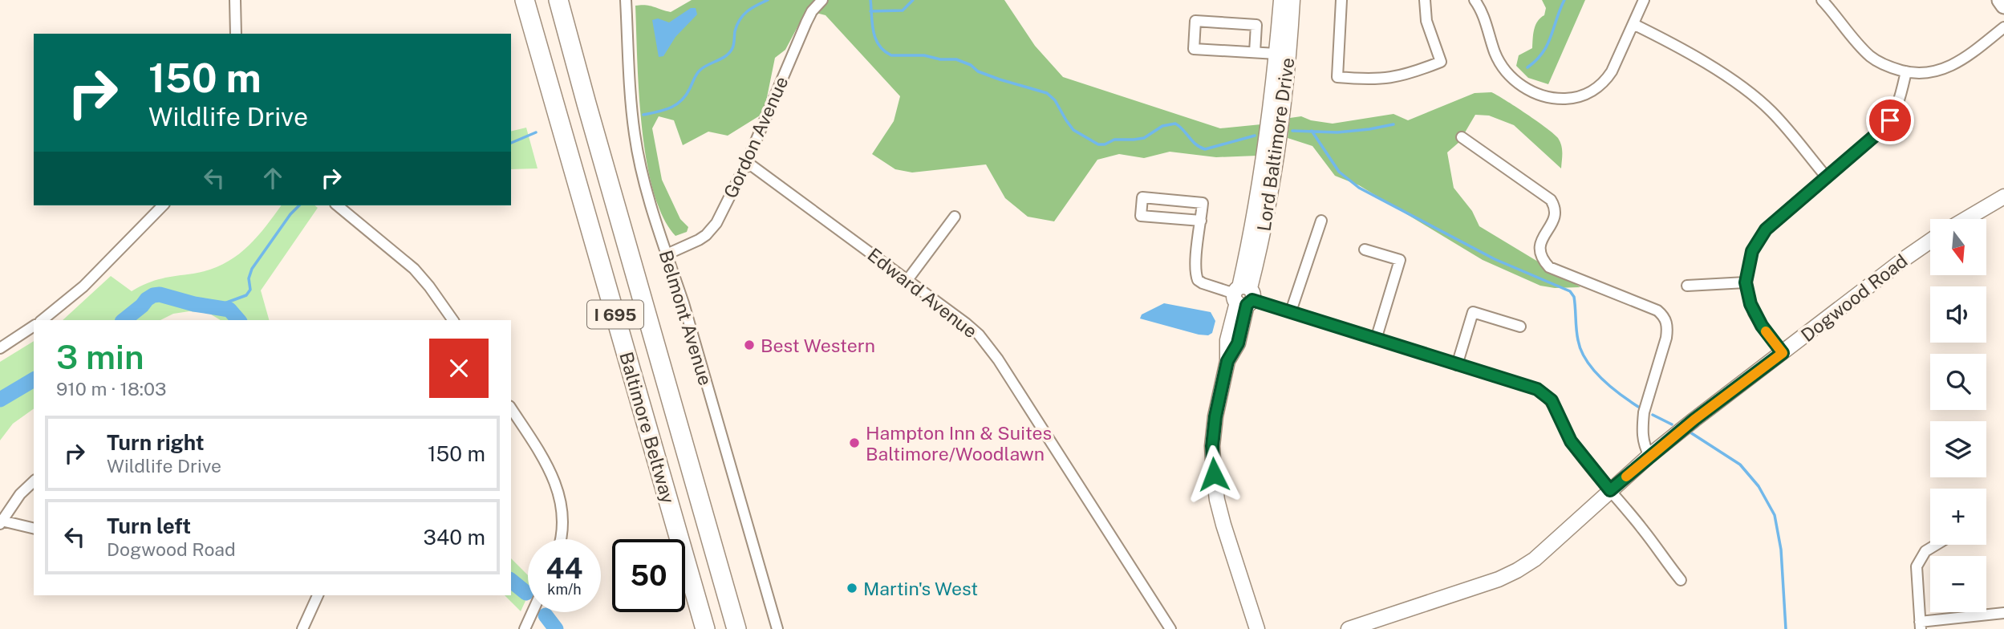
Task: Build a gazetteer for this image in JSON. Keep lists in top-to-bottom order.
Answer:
{
  "streets": {
    "highway": ["I 695", "Baltimore Beltway"],
    "main road": ["Lord Baltimore Drive", "Dogwood Road"],
    "street": ["Gordon Avenue", "Edward Avenue", "Belmont Avenue"]
  },
  "crossings": [
    ["Gordon Avenue", "Edward Avenue"],
    ["Gordon Avenue", "Belmont Avenue"]
  ],
  "places": ["Best Western", "Hampton Inn & Suites Baltimore/Woodlawn", "Martin's West"],
  "north": "bottom",
  "page": {
    "turn": ["150 m", "Wildlife Drive"],
    "map_buttons": ["+", "−"],
    "heading": ["3 min", "910 m · 18:03"],
    "list": [
      {
        "name": "Turn right",
        "note": "Wildlife Drive",
        "value": "150 m"
      },
      {
        "name": "Turn left",
        "note": "Dogwood Road",
        "value": "340 m"
      }
    ],
    "speed": "44 km/h",
    "limit": "50"
  }
}
